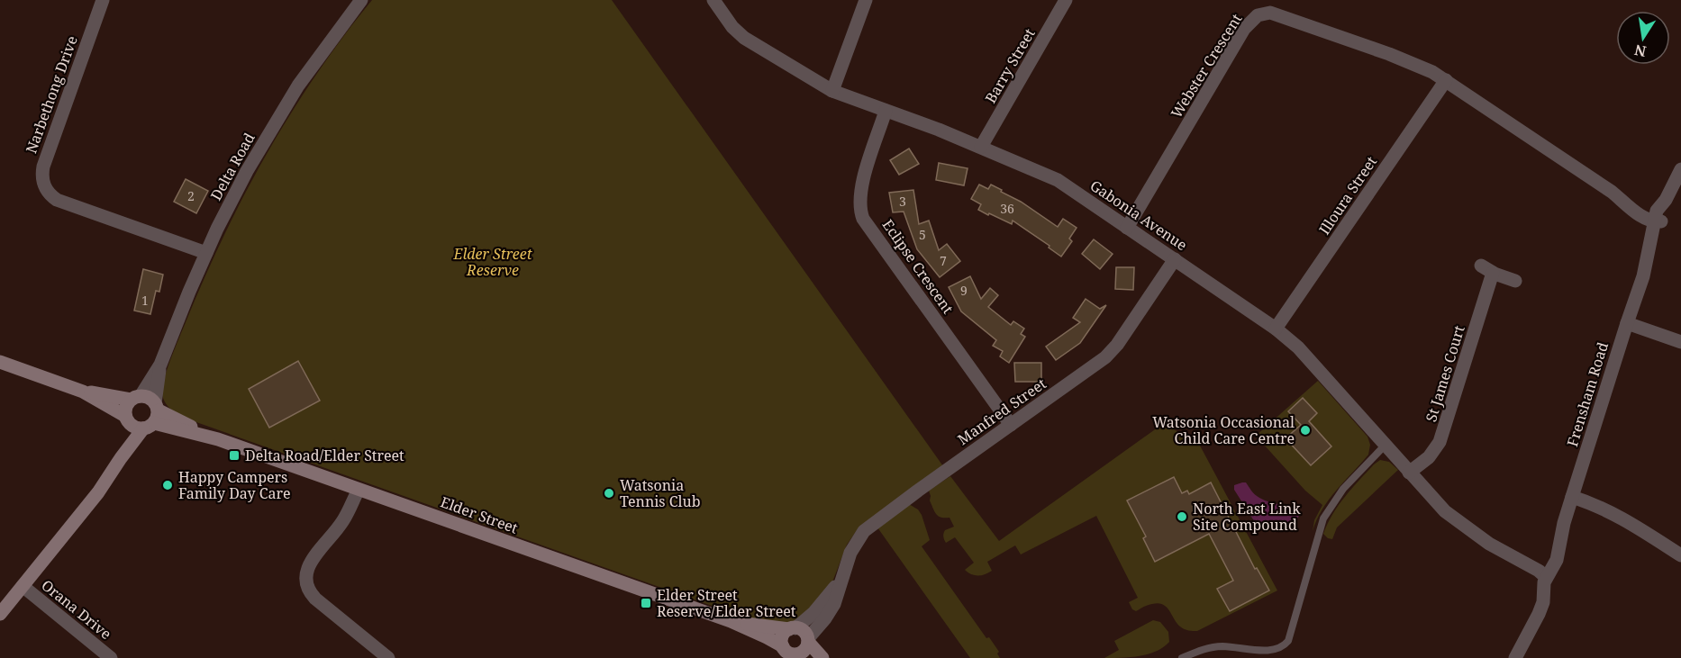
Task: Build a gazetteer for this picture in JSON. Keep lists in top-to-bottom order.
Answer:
{
  "streets": {
    "street": [
      "Barry Street",
      "Webster Crescent",
      "Narbethong Drive",
      "Delta Road",
      "Illoura Street",
      "Gabonia Avenue",
      "Eclipse Crescent",
      "St James Court",
      "Frensham Road",
      "Manfred Street",
      "Elder Street",
      "Orana Drive"
    ]
  },
  "crossings": [
    ["Barry Street", "Gabonia Avenue"],
    ["Webster Crescent", "Illoura Street"],
    ["Webster Crescent", "Gabonia Avenue"],
    ["Webster Crescent", "Frensham Road"],
    ["Narbethong Drive", "Delta Road"],
    ["Delta Road", "Elder Street"],
    ["Illoura Street", "Gabonia Avenue"],
    ["Gabonia Avenue", "Eclipse Crescent"],
    ["Gabonia Avenue", "St James Court"],
    ["Gabonia Avenue", "Frensham Road"],
    ["Gabonia Avenue", "Manfred Street"],
    ["Eclipse Crescent", "Manfred Street"],
    ["Manfred Street", "Elder Street"]
  ],
  "parks": ["Elder Street Reserve"],
  "places": {
    "other": [
      "Watsonia Occasional Child Care Centre",
      "Happy Campers Family Day Care",
      "Watsonia Tennis Club",
      "North East Link Site Compound"
    ],
    "transit": ["Delta Road/Elder Street", "Elder Street Reserve/Elder Street"]
  },
  "house_numbers": [
    "2",
    "3",
    "36",
    "5",
    "7",
    "9",
    "1"
  ],
  "north": "bottom"
}
